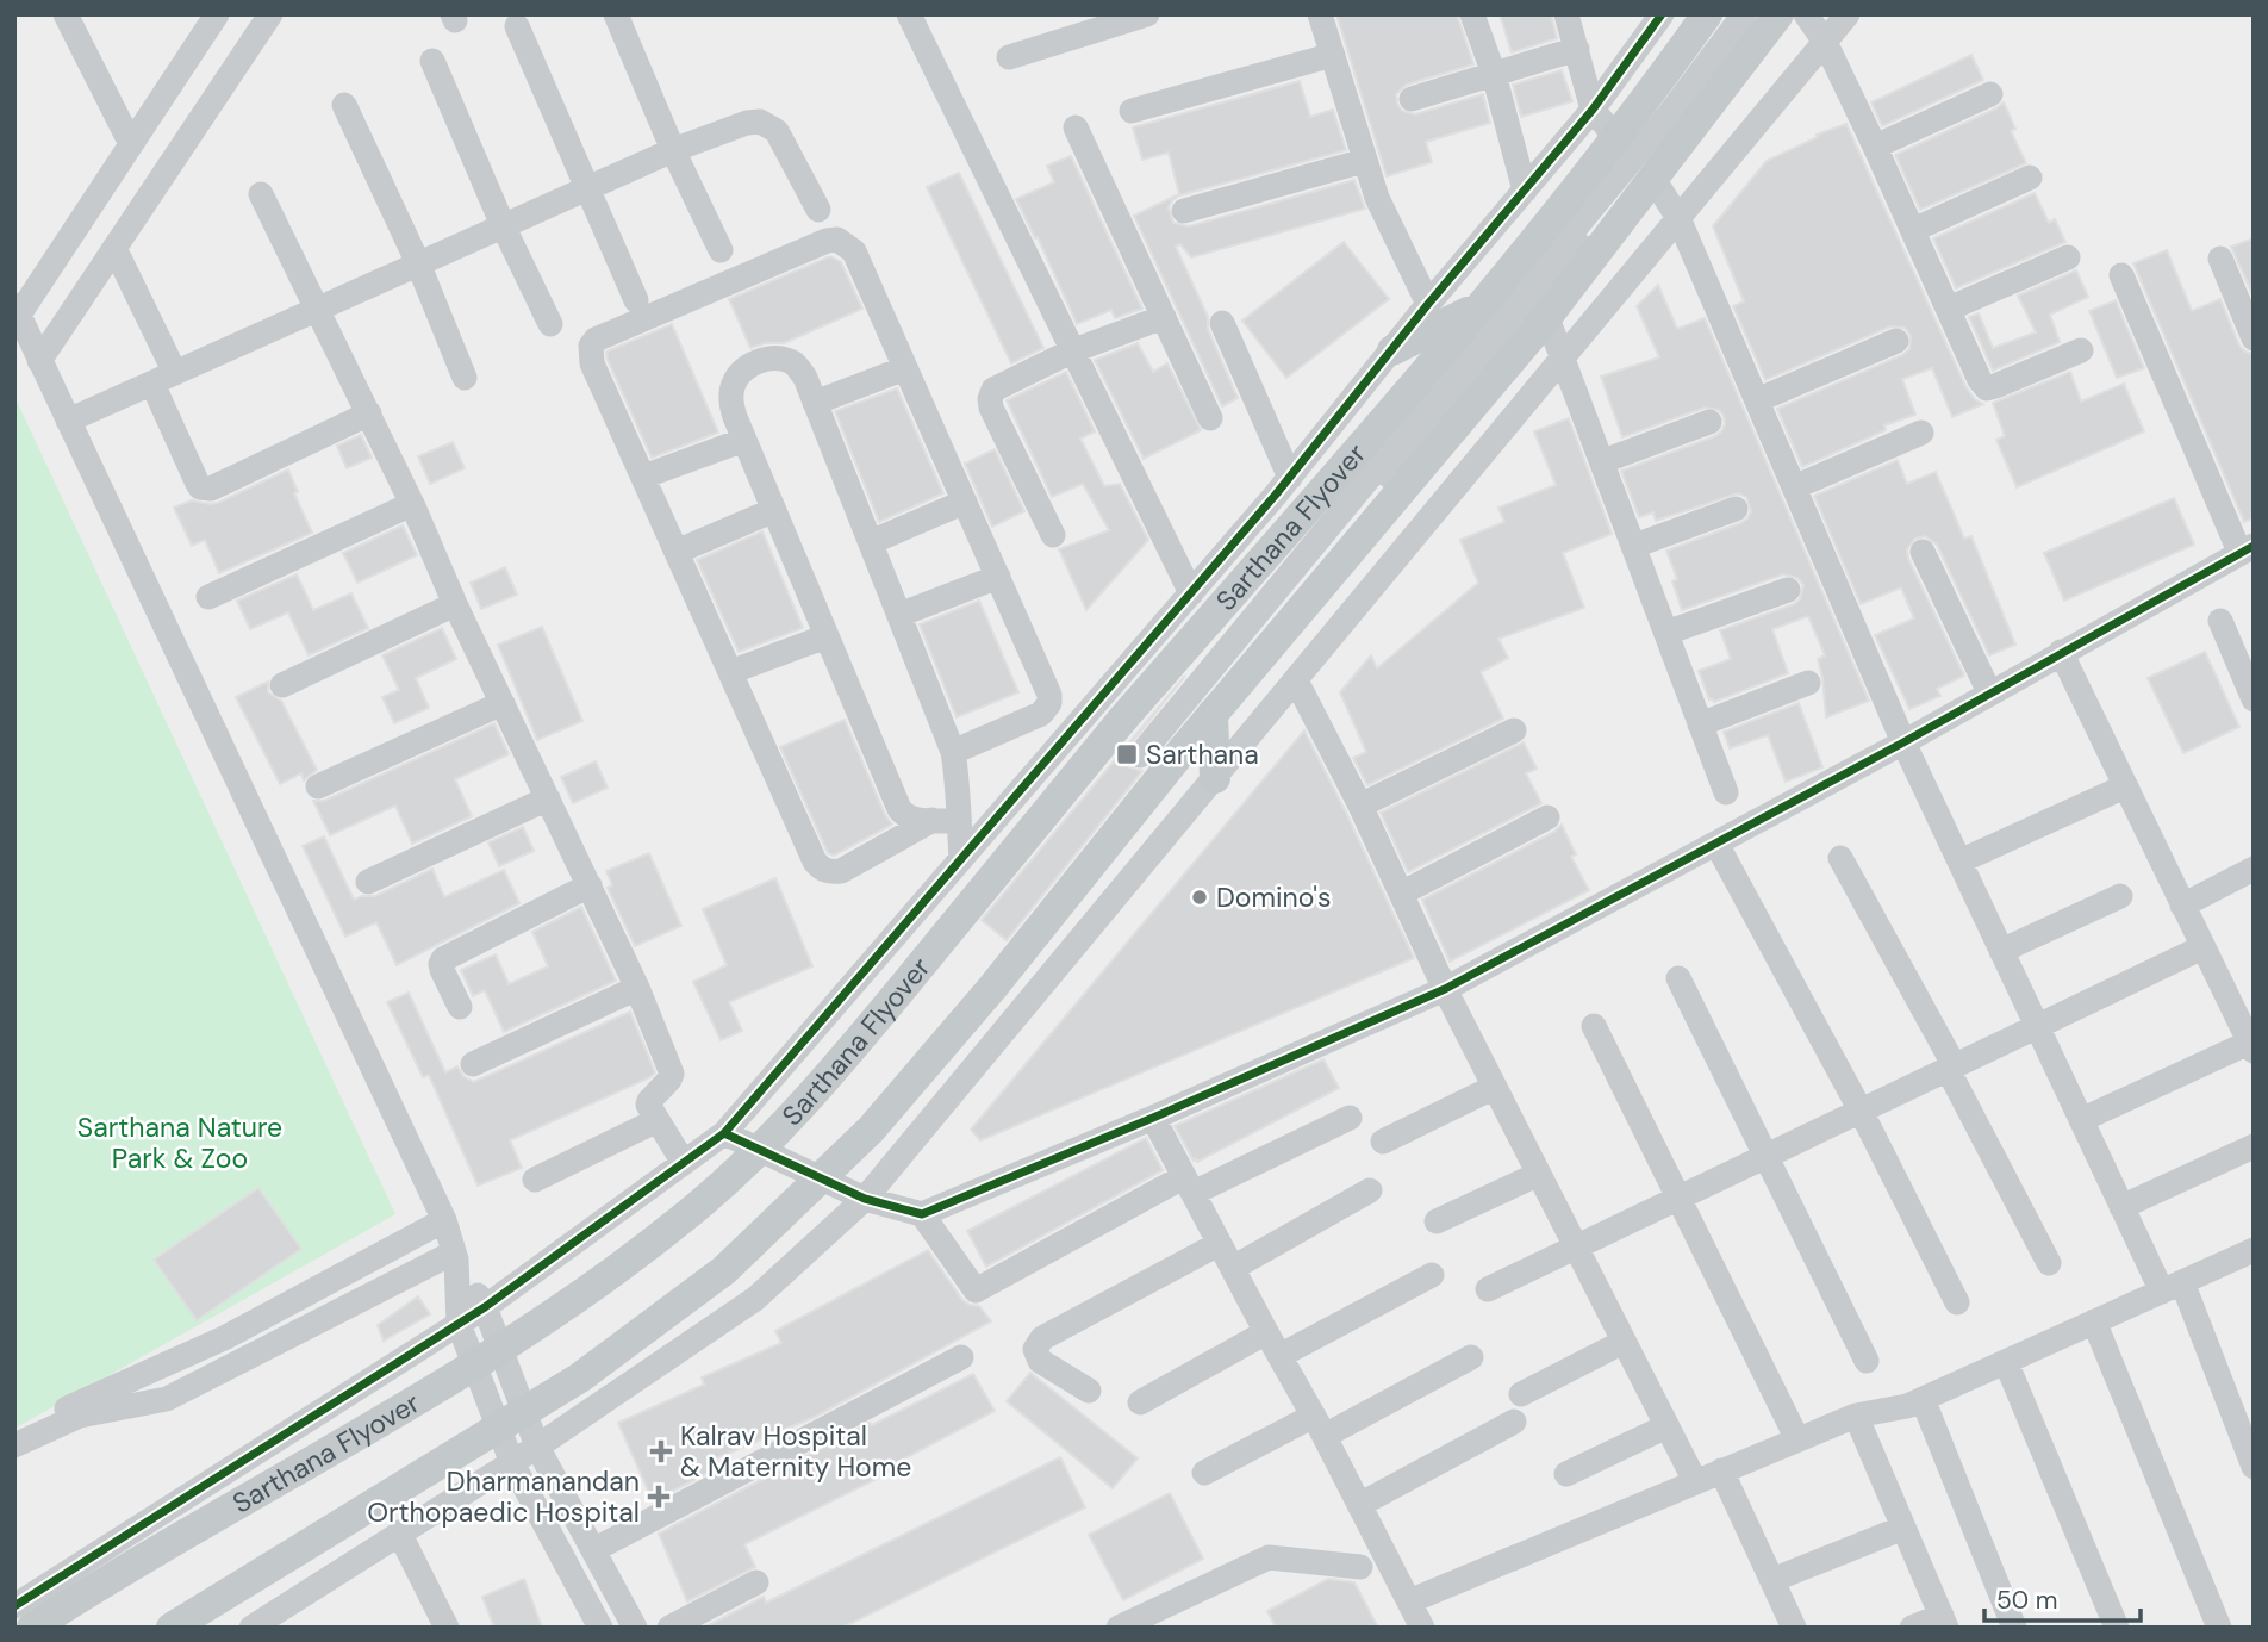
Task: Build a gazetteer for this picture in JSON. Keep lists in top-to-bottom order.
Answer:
{
  "streets": {
    "main road": ["Sarthana Flyover"]
  },
  "parks": ["Sarthana Nature Park & Zoo"],
  "places": {
    "transit": ["Sarthana"],
    "other": ["Domino's"],
    "health": ["Kalrav Hospital & Maternity Home", "Dharmanandan Orthopaedic Hospital"]
  },
  "scale_bar": "50 m"
}
